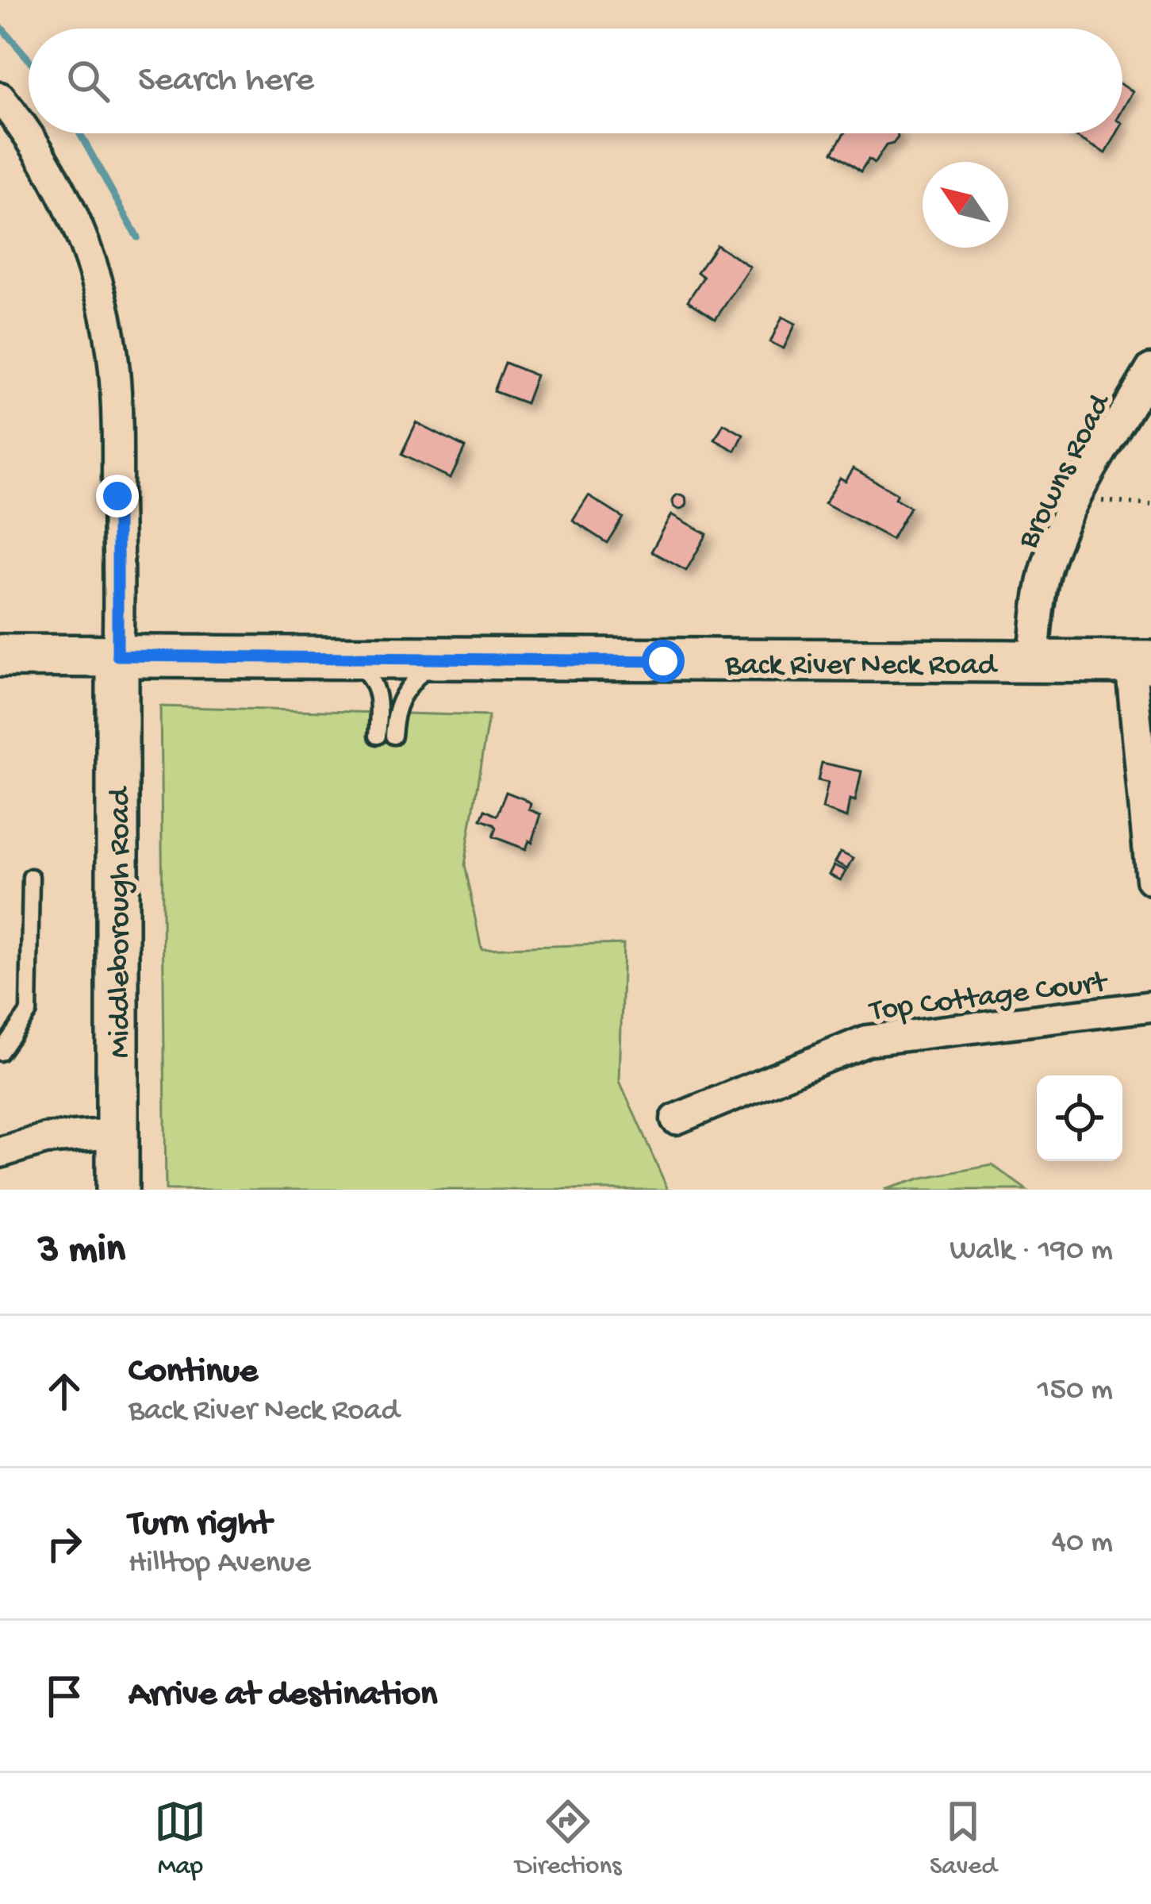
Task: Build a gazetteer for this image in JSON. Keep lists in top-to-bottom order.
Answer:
{
  "streets": {
    "street": [
      "Browns Road",
      "Back River Neck Road",
      "Middleborough Road",
      "Top Cottage Court"
    ]
  },
  "crossings": [
    ["Browns Road", "Back River Neck Road"],
    ["Back River Neck Road", "Middleborough Road"]
  ],
  "north": "top left",
  "page": {
    "search": "Search here",
    "heading": ["3 min", "Walk · 190 m"],
    "list": [
      ["Continue", "Back River Neck Road", "150 m"],
      ["Turn right", "Hilltop Avenue", "40 m"],
      "Arrive at destination"
    ],
    "nav": ["Map", "Directions", "Saved"]
  }
}
